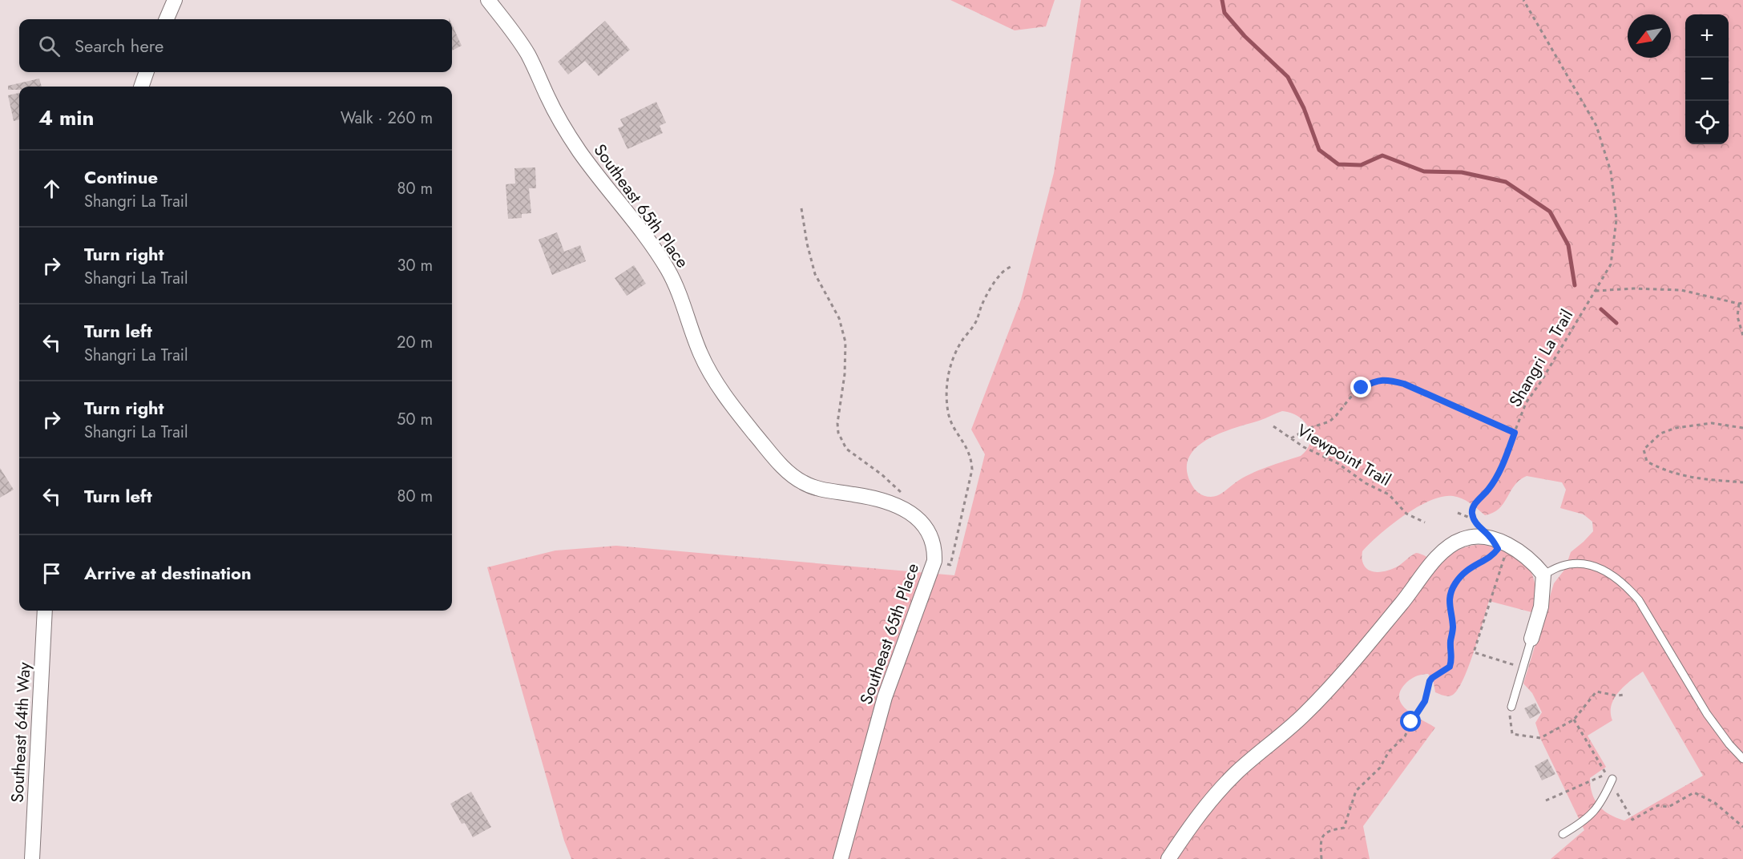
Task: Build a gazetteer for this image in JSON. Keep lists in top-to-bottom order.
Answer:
{
  "streets": {
    "street": ["Southeast 65th Place", "Southeast 64th Way"],
    "path": ["Shangri La Trail", "Viewpoint Trail"]
  },
  "north": "bottom left",
  "page": {
    "map_buttons": ["+", "−"],
    "search": "Search here",
    "heading": ["4 min", "Walk · 260 m"],
    "list": [
      ["Continue", "Shangri La Trail", "80 m"],
      ["Turn right", "Shangri La Trail", "30 m"],
      ["Turn left", "Shangri La Trail", "20 m"],
      ["Turn right", "Shangri La Trail", "50 m"],
      ["Turn left", "80 m"],
      "Arrive at destination"
    ]
  }
}
